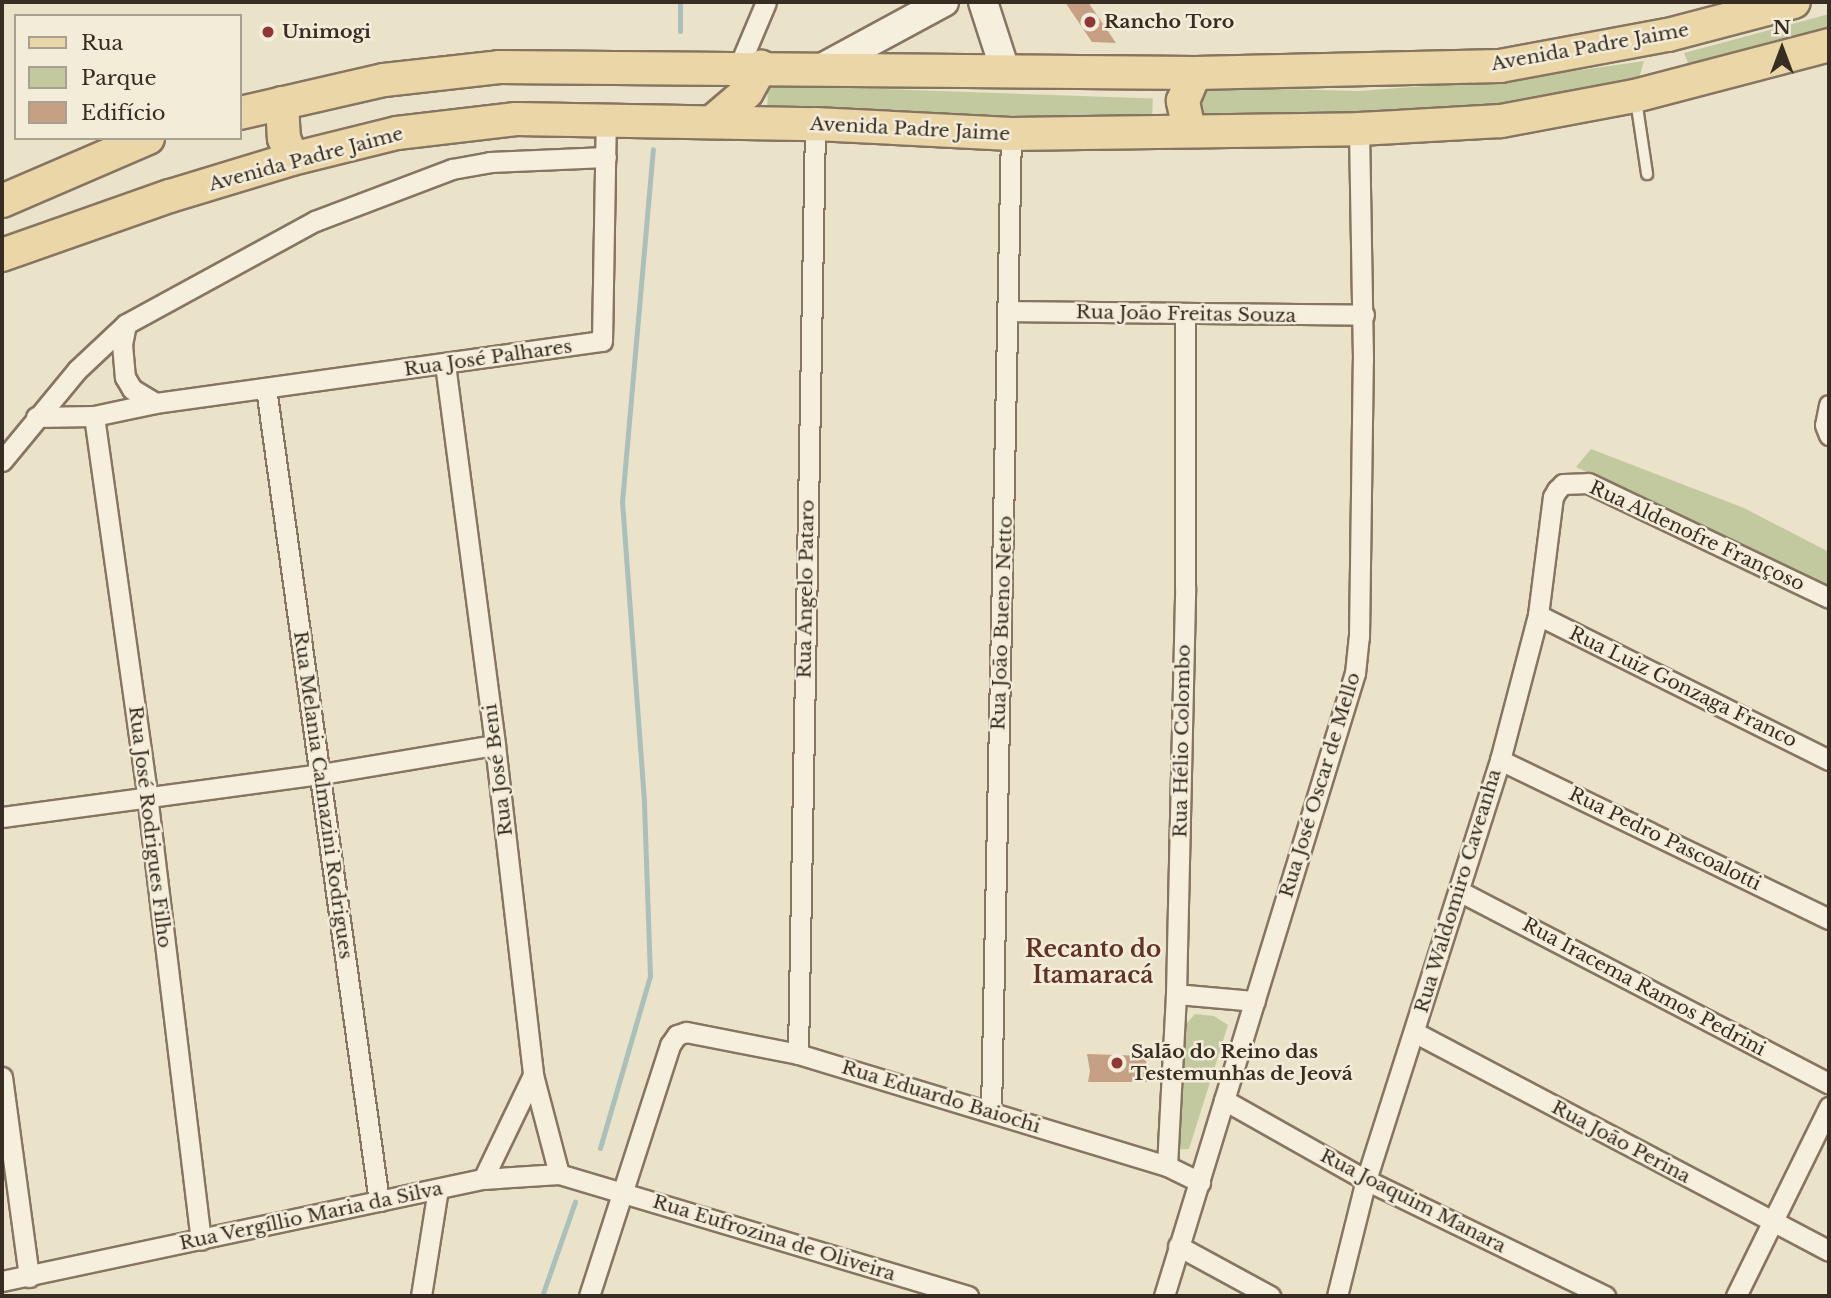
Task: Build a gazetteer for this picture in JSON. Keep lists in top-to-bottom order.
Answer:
{
  "streets": {
    "main road": ["Avenida Padre Jaime"],
    "street": [
      "Rua João Freitas Souza",
      "Rua José Palhares",
      "Rua Aldenofre Françoso",
      "Rua Angelo Pataro",
      "Rua João Bueno Netto",
      "Rua Luiz Gonzaga Franco",
      "Rua Hélio Colombo",
      "Rua José Beni",
      "Rua José Oscar de Mello",
      "Rua Melania Calmazini Rodrigues",
      "Rua José Rodrigues Filho",
      "Rua Pedro Pascoalotti",
      "Rua Waldomiro Caveanha",
      "Rua Iracema Ramos Pedrini",
      "Rua Eduardo Baiochi",
      "Rua João Perina",
      "Rua Joaquim Manara",
      "Rua Vergíllio Maria da Silva",
      "Rua Eufrozina de Oliveira"
    ]
  },
  "crossings": [
    ["Avenida Padre Jaime", "Rua José Palhares"],
    ["Avenida Padre Jaime", "Rua Angelo Pataro"],
    ["Avenida Padre Jaime", "Rua João Bueno Netto"],
    ["Avenida Padre Jaime", "Rua José Oscar de Mello"],
    ["Rua João Freitas Souza", "Rua João Bueno Netto"],
    ["Rua João Freitas Souza", "Rua Hélio Colombo"],
    ["Rua João Freitas Souza", "Rua José Oscar de Mello"],
    ["Rua José Palhares", "Rua José Beni"],
    ["Rua José Palhares", "Rua Melania Calmazini Rodrigues"],
    ["Rua José Palhares", "Rua José Rodrigues Filho"],
    ["Rua Aldenofre Françoso", "Rua Waldomiro Caveanha"],
    ["Rua Angelo Pataro", "Rua Eduardo Baiochi"],
    ["Rua João Bueno Netto", "Rua Eduardo Baiochi"],
    ["Rua Luiz Gonzaga Franco", "Rua Waldomiro Caveanha"],
    ["Rua Hélio Colombo", "Rua Eduardo Baiochi"],
    ["Rua José Beni", "Rua Vergíllio Maria da Silva"],
    ["Rua José Oscar de Mello", "Rua Eduardo Baiochi"],
    ["Rua José Oscar de Mello", "Rua Joaquim Manara"],
    ["Rua Melania Calmazini Rodrigues", "Rua Vergíllio Maria da Silva"],
    ["Rua José Rodrigues Filho", "Rua Vergíllio Maria da Silva"],
    ["Rua Pedro Pascoalotti", "Rua Waldomiro Caveanha"],
    ["Rua Waldomiro Caveanha", "Rua Iracema Ramos Pedrini"],
    ["Rua Waldomiro Caveanha", "Rua João Perina"],
    ["Rua Waldomiro Caveanha", "Rua Joaquim Manara"],
    ["Rua Eduardo Baiochi", "Rua Vergíllio Maria da Silva"],
    ["Rua Eduardo Baiochi", "Rua Eufrozina de Oliveira"],
    ["Rua Vergíllio Maria da Silva", "Rua Eufrozina de Oliveira"]
  ],
  "districts": ["Recanto do Itamaracá"],
  "places": ["Rancho Toro", "Unimogi", "Salão do Reino das Testemunhas de Jeová"],
  "legend": ["Rua", "Parque", "Edifício"],
  "north": "top"
}
